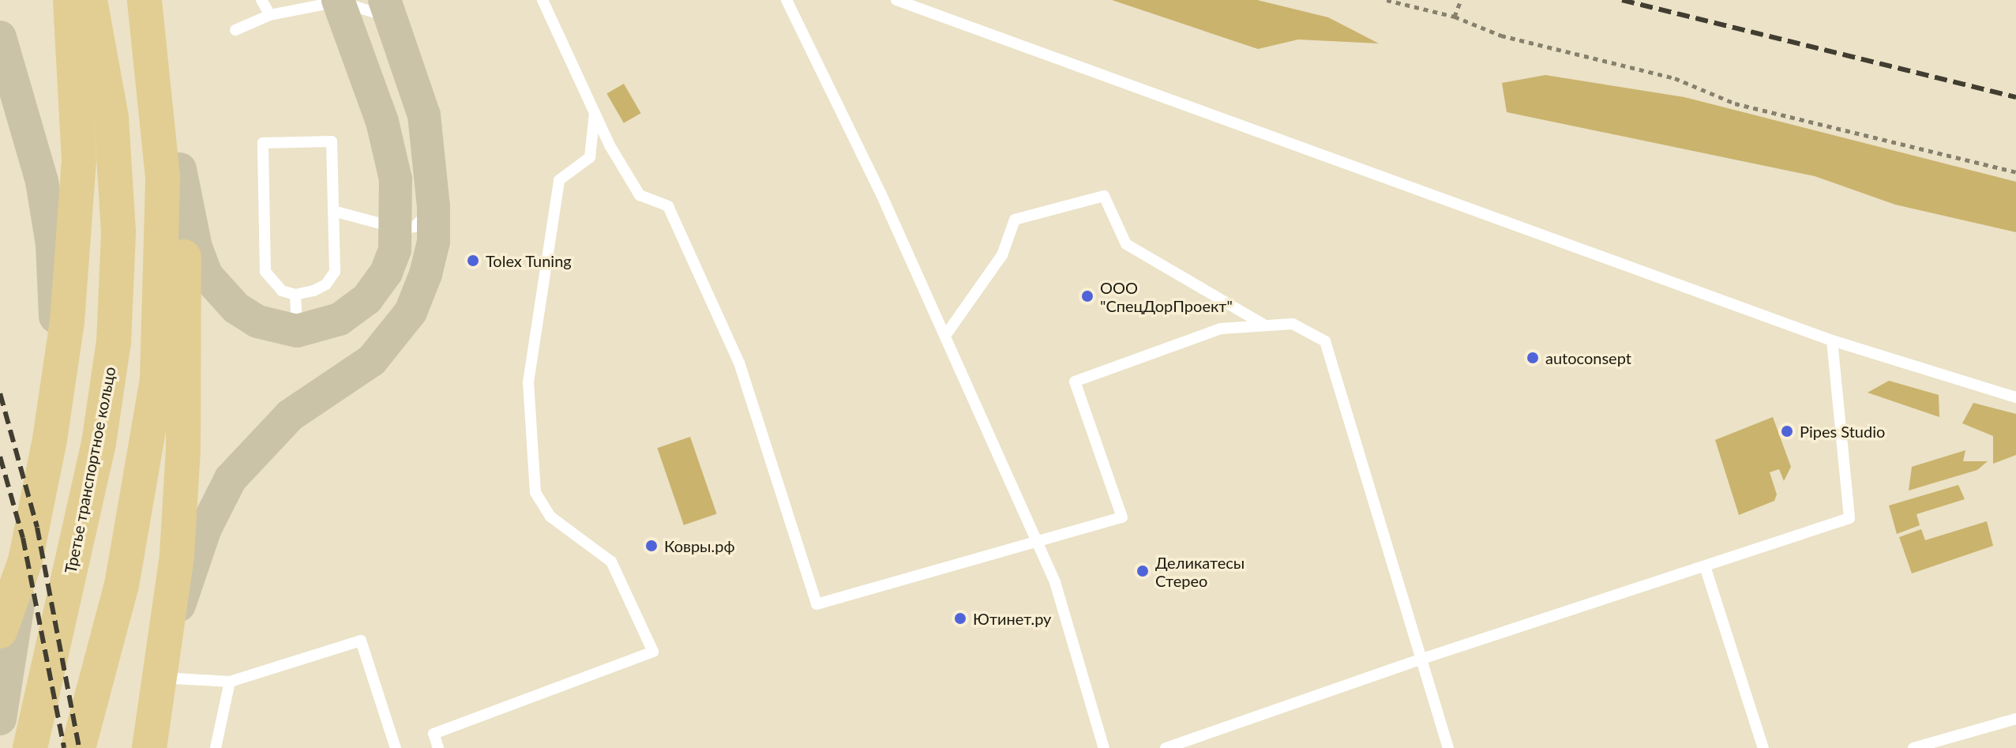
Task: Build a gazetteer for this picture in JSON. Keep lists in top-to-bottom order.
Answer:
{
  "streets": {
    "main road": ["Третье транспортное кольцо"]
  },
  "places": [
    "Tolex Tuning",
    "ООО \"СпецДорПроект\"",
    "autoconsept",
    "Pipes Studio",
    "Ковры.рф",
    "Деликатесы Стерео",
    "Ютинет.ру"
  ]
}
